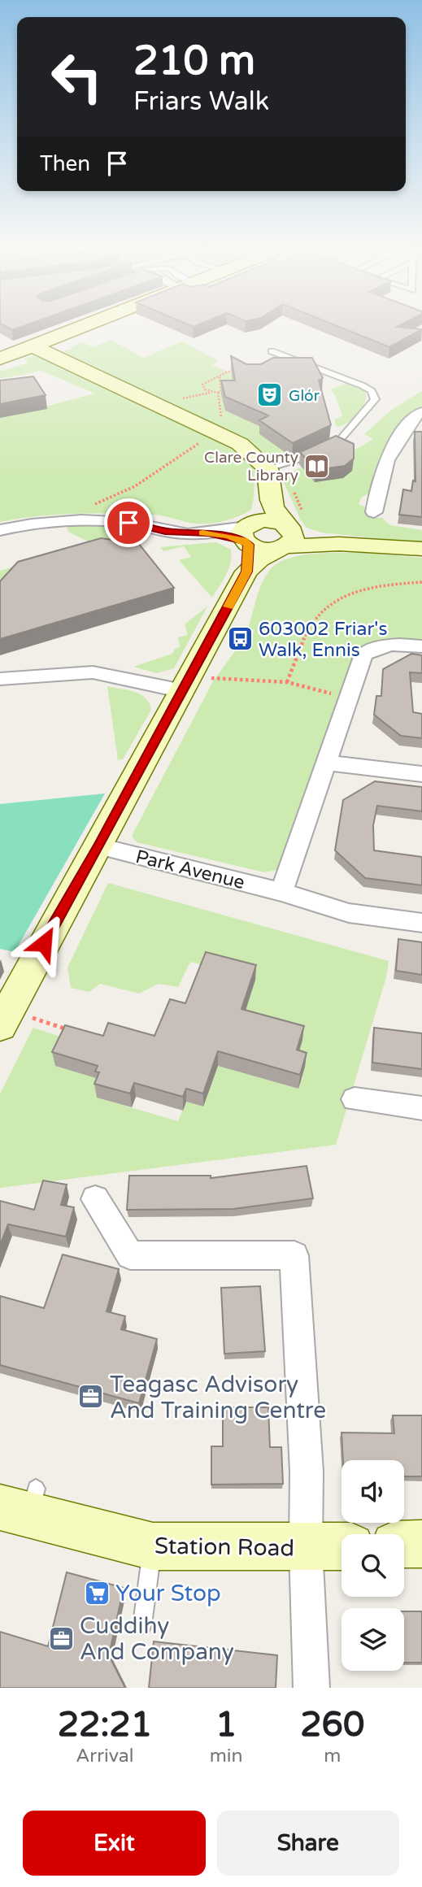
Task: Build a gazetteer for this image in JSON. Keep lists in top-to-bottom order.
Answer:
{
  "streets": {
    "street": ["Park Avenue", "Station Road"]
  },
  "places": {
    "theatre": ["Glór"],
    "library": ["Clare County Library"],
    "bus stop": ["603002 Friar's Walk, Ennis"],
    "office": ["Teagasc Advisory And Training Centre", "Cuddihy And Company"],
    "supermarket": ["Your Stop"]
  },
  "page": {
    "turn": ["210 m", "Friars Walk"],
    "then": "Then",
    "eta": [
      "22:21",
      "Arrival",
      "1",
      "min",
      "260",
      "m"
    ],
    "buttons": ["Exit", "Share"]
  }
}
